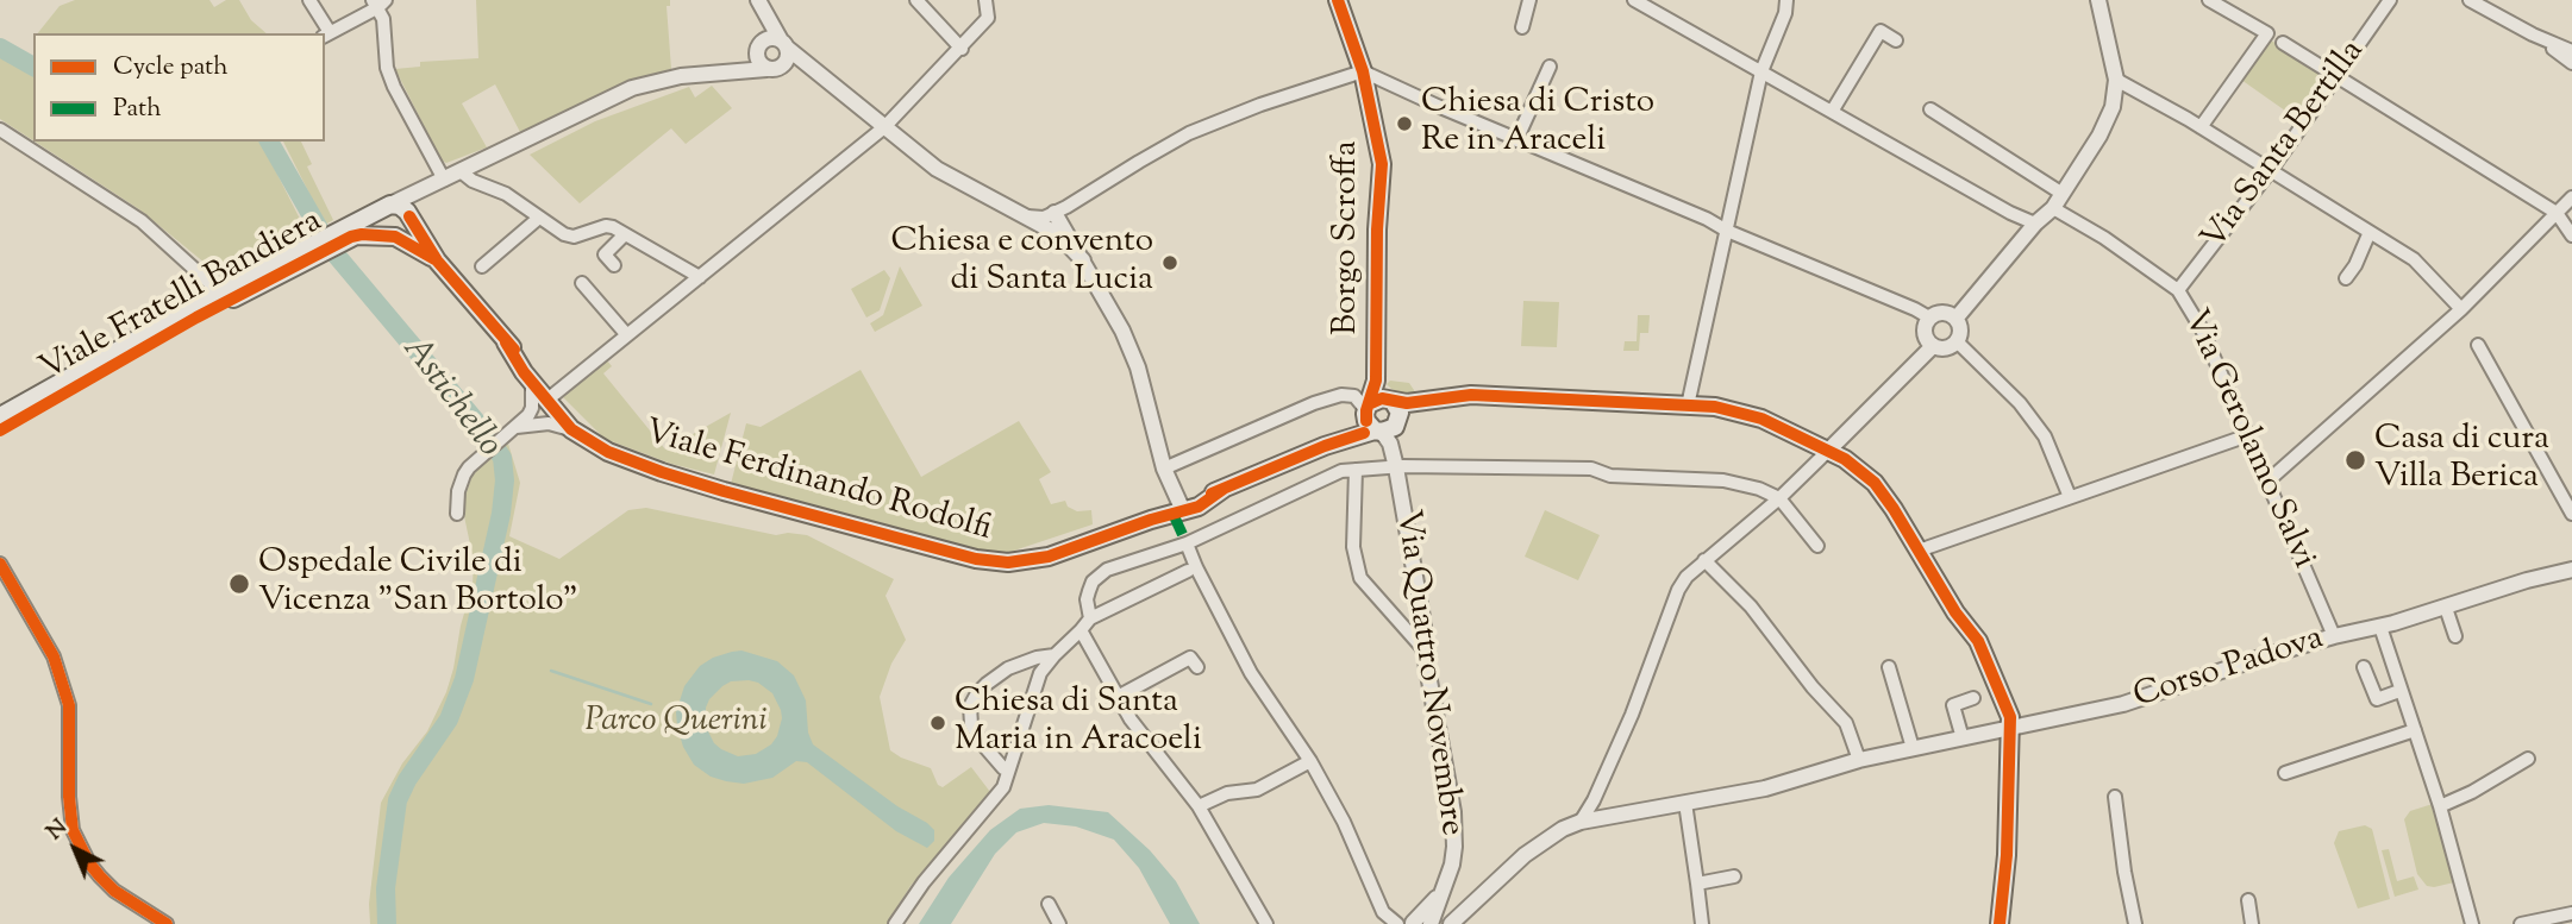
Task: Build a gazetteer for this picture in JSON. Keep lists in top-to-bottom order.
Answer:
{
  "streets": {
    "main road": ["Borgo Scroffa", "Viale Fratelli Bandiera", "Viale Ferdinando Rodolfi"],
    "street": [
      "Via Santa Bertilla",
      "Via Gerolamo Salvi",
      "Corso Padova",
      "Via Quattro Novembre"
    ]
  },
  "crossings": [
    ["Via Santa Bertilla", "Via Gerolamo Salvi"],
    ["Borgo Scroffa", "Via Quattro Novembre"],
    ["Viale Fratelli Bandiera", "Viale Ferdinando Rodolfi"],
    ["Via Gerolamo Salvi", "Corso Padova"]
  ],
  "water": ["Astichello"],
  "parks": ["Parco Querini"],
  "places": [
    "Chiesa di Cristo Re in Araceli",
    "Chiesa e convento di Santa Lucia",
    "Casa di cura Villa Berica",
    "Ospedale Civile di Vicenza \"San Bortolo\"",
    "Chiesa di Santa Maria in Aracoeli"
  ],
  "legend": ["Cycle path", "Path"],
  "north": "top left"
}
